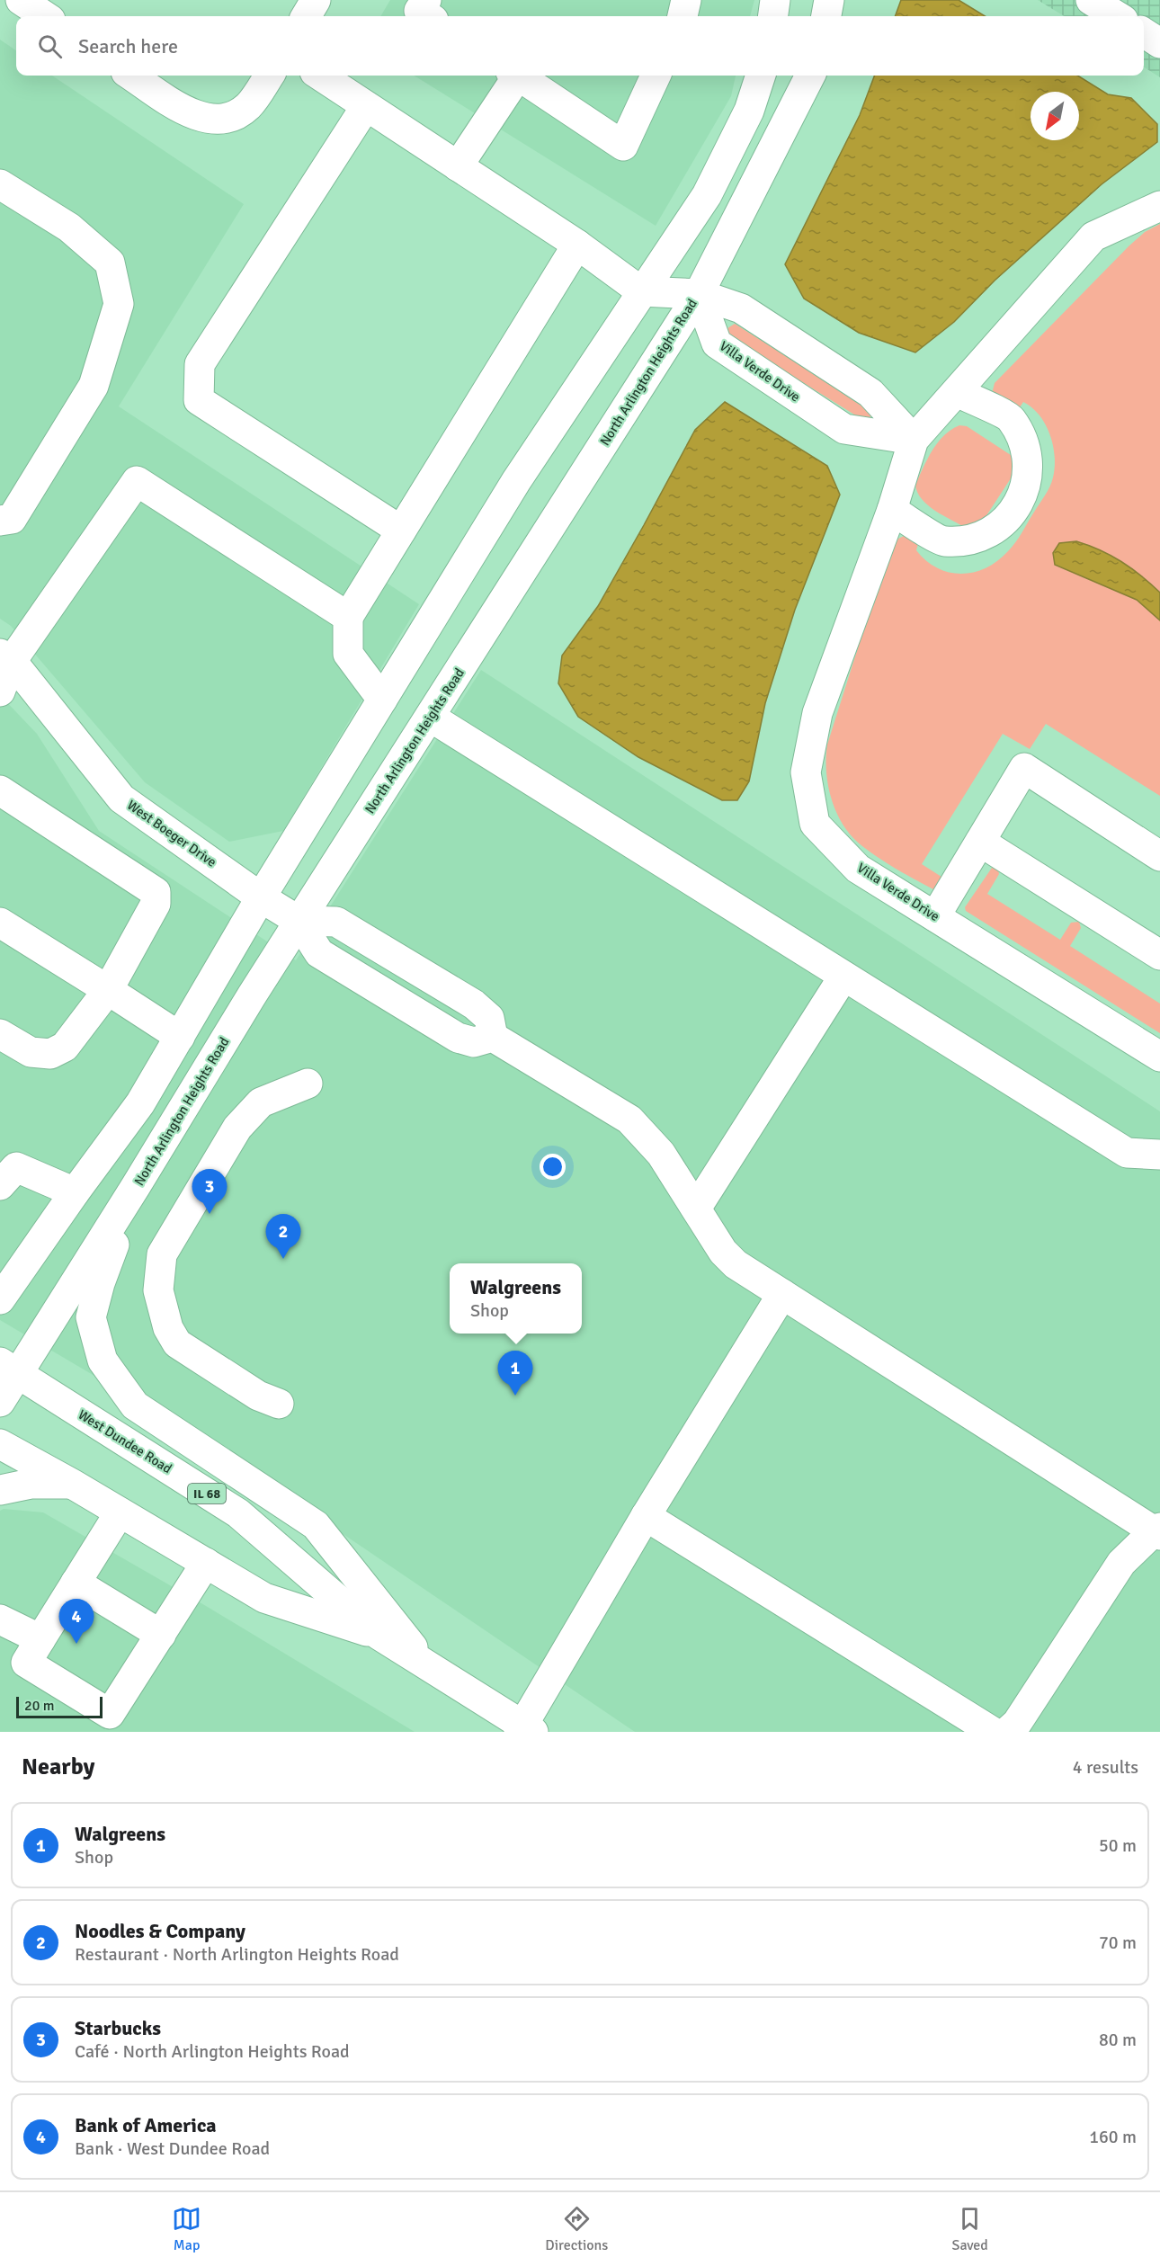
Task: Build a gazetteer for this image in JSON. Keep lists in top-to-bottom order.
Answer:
{
  "streets": {
    "main road": [
      "Villa Verde Drive",
      "North Arlington Heights Road",
      "West Boeger Drive",
      "West Dundee Road",
      "IL 68"
    ]
  },
  "crossings": [
    ["Villa Verde Drive", "North Arlington Heights Road"],
    ["North Arlington Heights Road", "West Boeger Drive"],
    ["North Arlington Heights Road", "West Dundee Road"]
  ],
  "scale_bar": "20 m",
  "north": "bottom left",
  "page": {
    "search": "Search here",
    "pins": [
      "3",
      "2",
      "1",
      "4"
    ],
    "popup": ["Walgreens", "Shop"],
    "scale": "20 m",
    "heading": ["Nearby", "4 results"],
    "list": [
      {
        "mark": "1",
        "name": "Walgreens",
        "note": "Shop",
        "value": "50 m"
      },
      {
        "mark": "2",
        "name": "Noodles & Company",
        "note": "Restaurant · North Arlington Heights Road",
        "value": "70 m"
      },
      {
        "mark": "3",
        "name": "Starbucks",
        "note": "Café · North Arlington Heights Road",
        "value": "80 m"
      },
      {
        "mark": "4",
        "name": "Bank of America",
        "note": "Bank · West Dundee Road",
        "value": "160 m"
      }
    ],
    "nav": ["Map", "Directions", "Saved"]
  }
}
